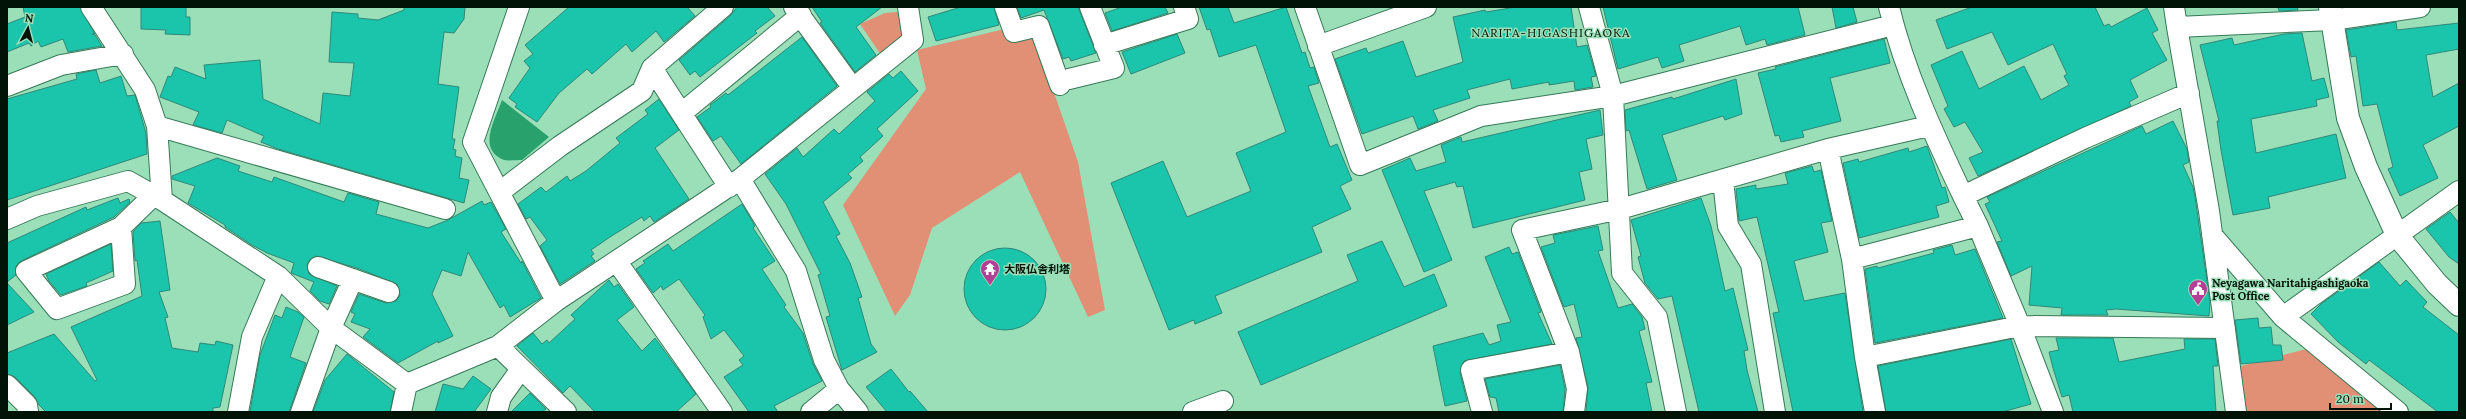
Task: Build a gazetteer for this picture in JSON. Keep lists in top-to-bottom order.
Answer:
{
  "districts": ["NARITA-HIGASHIGAOKA"],
  "places": {
    "temple": ["大阪仏舎利塔"],
    "public building": ["Neyagawa Naritahigashigaoka Post Office"]
  },
  "scale_bar": "20 m",
  "north": "top"
}
